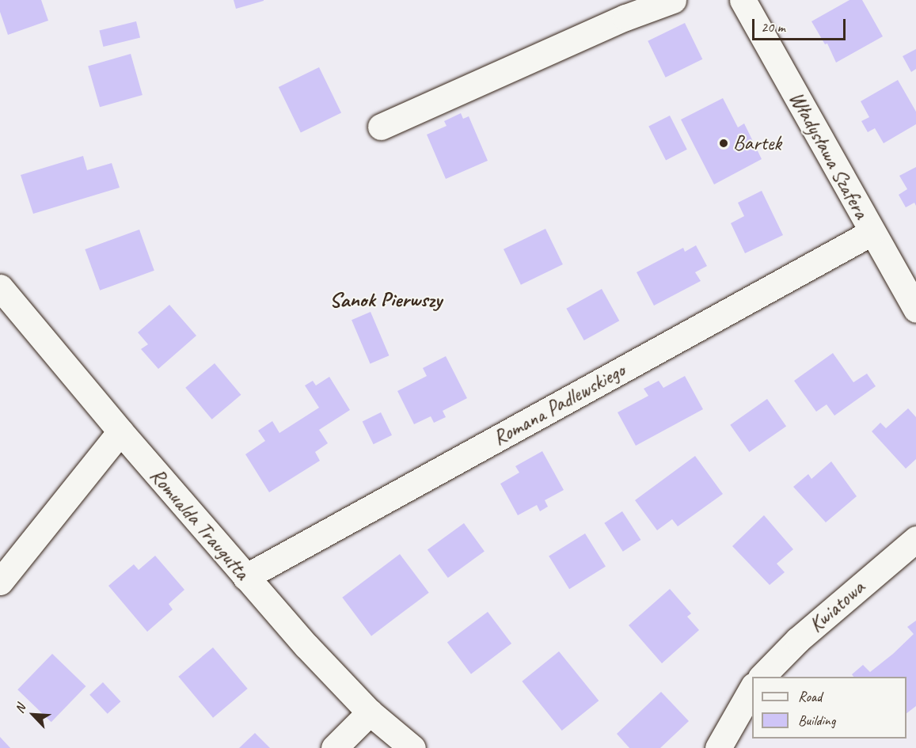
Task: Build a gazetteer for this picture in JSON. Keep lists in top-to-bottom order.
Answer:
{
  "streets": {
    "street": [
      "Władysława Szafera",
      "Romana Padlewskiego",
      "Romualda Traugutta",
      "Kwiatowa"
    ]
  },
  "crossings": [
    ["Władysława Szafera", "Romana Padlewskiego"],
    ["Romana Padlewskiego", "Romualda Traugutta"]
  ],
  "districts": ["Sanok Pierwszy"],
  "places": ["Bartek"],
  "legend": ["Road", "Building"],
  "scale_bar": "20 m",
  "north": "top left"
}
